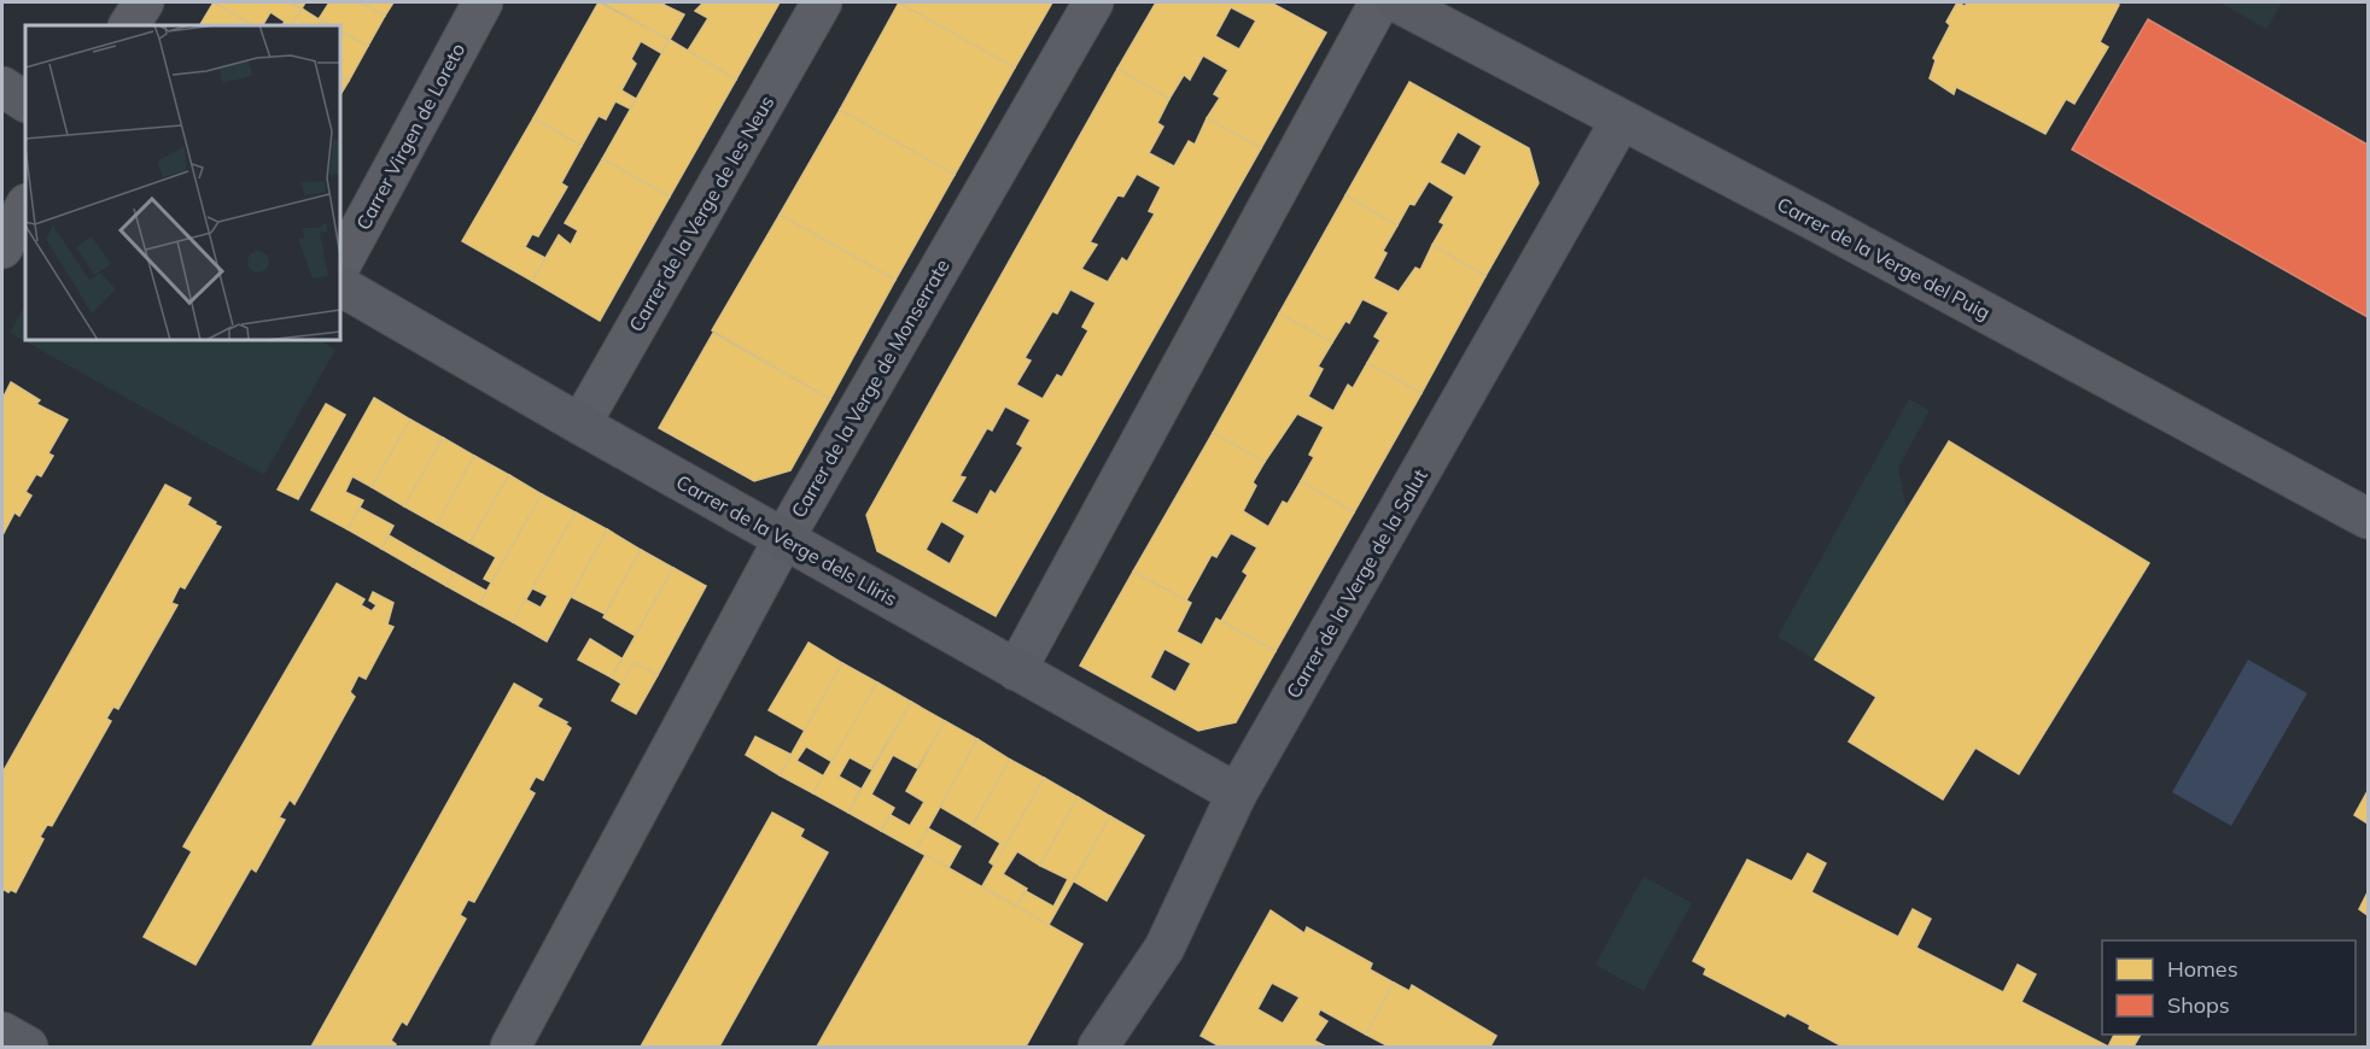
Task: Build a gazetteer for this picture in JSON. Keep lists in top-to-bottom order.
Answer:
{
  "streets": {
    "street": [
      "Carrer Virgen de Loreto",
      "Carrer de la Verge de les Neus",
      "Carrer de la Verge del Puig",
      "Carrer de la Verge de Monserrate",
      "Carrer de la Verge dels Lliris",
      "Carrer de la Verge de la Salut"
    ]
  },
  "crossings": [
    ["Carrer de la Verge de les Neus", "Carrer de la Verge dels Lliris"],
    ["Carrer de la Verge del Puig", "Carrer de la Verge de la Salut"],
    ["Carrer de la Verge de Monserrate", "Carrer de la Verge dels Lliris"],
    ["Carrer de la Verge dels Lliris", "Carrer de la Verge de la Salut"]
  ],
  "legend": ["Homes", "Shops"]
}
